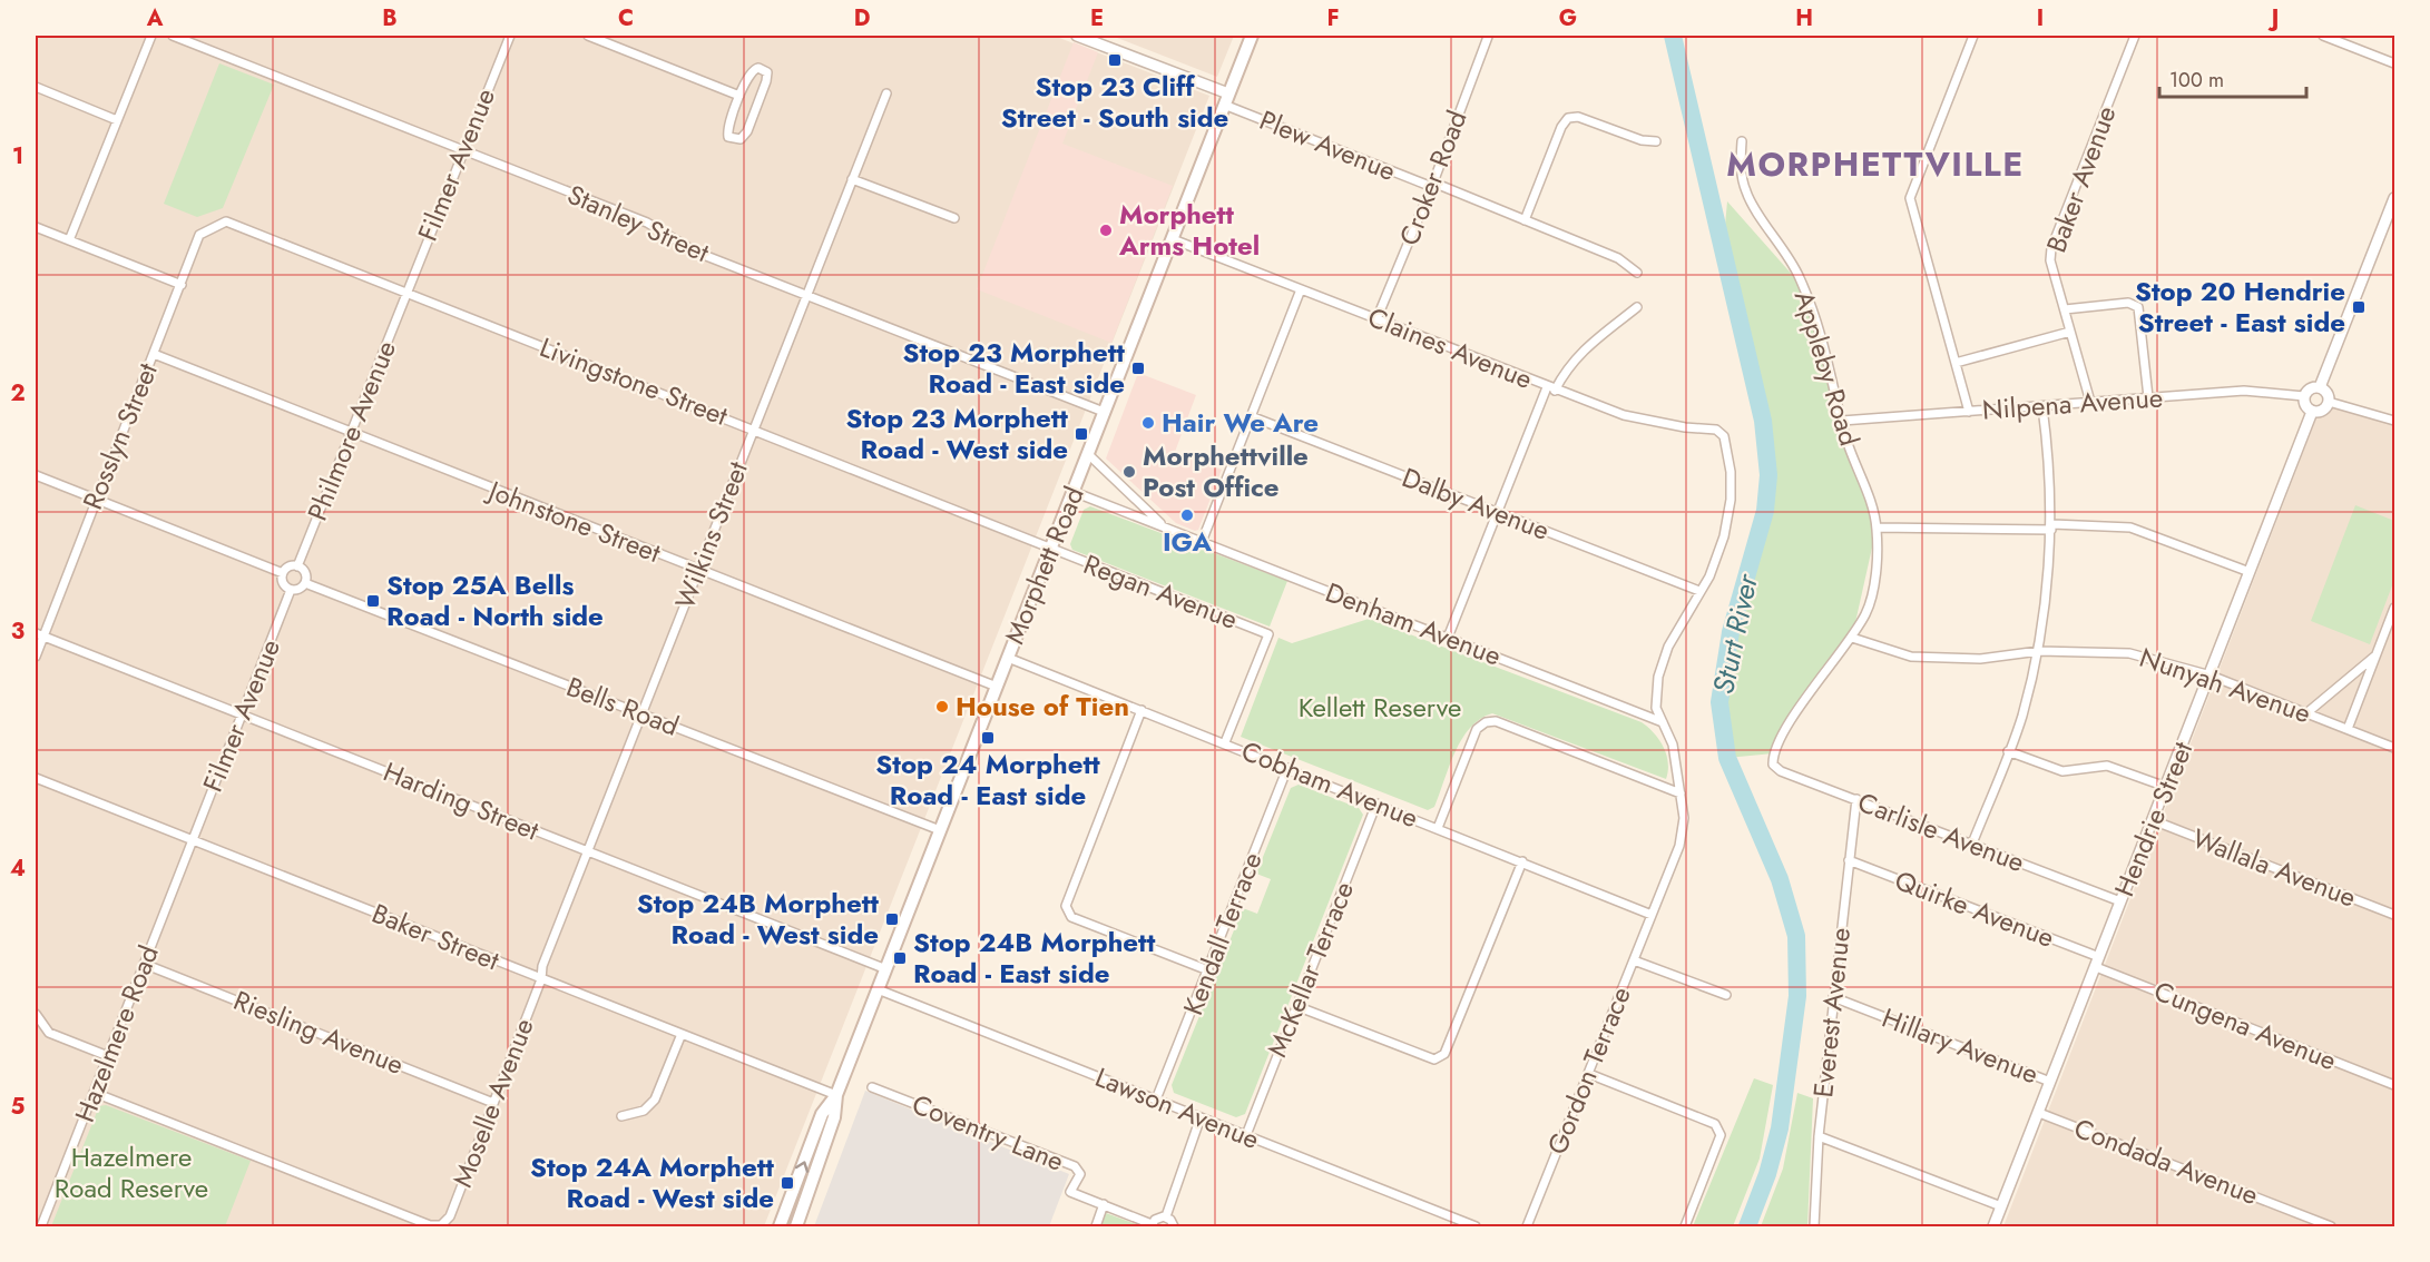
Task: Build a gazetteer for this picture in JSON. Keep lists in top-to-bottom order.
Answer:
{
  "streets": {
    "main road": ["Morphett Road"],
    "street": [
      "Plew Avenue",
      "Filmer Avenue",
      "Croker Road",
      "Baker Avenue",
      "Stanley Street",
      "Claines Avenue",
      "Appleby Road",
      "Livingstone Street",
      "Nilpena Avenue",
      "Philmore Avenue",
      "Rosslyn Street",
      "Dalby Avenue",
      "Johnstone Street",
      "Wilkins Street",
      "Regan Avenue",
      "Denham Avenue",
      "Nunyah Avenue",
      "Bells Road",
      "Cobham Avenue",
      "Harding Street",
      "Hendrie Street",
      "Carlisle Avenue",
      "Wallala Avenue",
      "Quirke Avenue",
      "Kendall Terrace",
      "Baker Street",
      "McKellar Terrace",
      "Everest Avenue",
      "Cungena Avenue",
      "Riesling Avenue",
      "Hazelmere Road",
      "Hillary Avenue",
      "Gordon Terrace",
      "Moselle Avenue",
      "Lawson Avenue",
      "Coventry Lane",
      "Condada Avenue"
    ]
  },
  "crossings": [
    ["Plew Avenue", "Croker Road"],
    ["Plew Avenue", "Morphett Road"],
    ["Filmer Avenue", "Stanley Street"],
    ["Filmer Avenue", "Livingstone Street"],
    ["Filmer Avenue", "Philmore Avenue"],
    ["Filmer Avenue", "Bells Road"],
    ["Filmer Avenue", "Harding Street"],
    ["Filmer Avenue", "Baker Street"],
    ["Filmer Avenue", "Hazelmere Road"],
    ["Croker Road", "Claines Avenue"],
    ["Baker Avenue", "Nilpena Avenue"],
    ["Stanley Street", "Wilkins Street"],
    ["Stanley Street", "Morphett Road"],
    ["Claines Avenue", "Morphett Road"],
    ["Claines Avenue", "Gordon Terrace"],
    ["Appleby Road", "Nilpena Avenue"],
    ["Appleby Road", "Nunyah Avenue"],
    ["Appleby Road", "Carlisle Avenue"],
    ["Livingstone Street", "Philmore Avenue"],
    ["Livingstone Street", "Rosslyn Street"],
    ["Livingstone Street", "Wilkins Street"],
    ["Livingstone Street", "Morphett Road"],
    ["Livingstone Street", "Regan Avenue"],
    ["Nilpena Avenue", "Hendrie Street"],
    ["Philmore Avenue", "Johnstone Street"],
    ["Philmore Avenue", "Bells Road"],
    ["Rosslyn Street", "Johnstone Street"],
    ["Rosslyn Street", "Harding Street"],
    ["Dalby Avenue", "Gordon Terrace"],
    ["Johnstone Street", "Wilkins Street"],
    ["Johnstone Street", "Morphett Road"],
    ["Wilkins Street", "Bells Road"],
    ["Wilkins Street", "Harding Street"],
    ["Wilkins Street", "Baker Street"],
    ["Wilkins Street", "Moselle Avenue"],
    ["Morphett Road", "Regan Avenue"],
    ["Morphett Road", "Denham Avenue"],
    ["Morphett Road", "Bells Road"],
    ["Morphett Road", "Cobham Avenue"],
    ["Morphett Road", "Harding Street"],
    ["Morphett Road", "Baker Street"],
    ["Morphett Road", "Lawson Avenue"],
    ["Regan Avenue", "Cobham Avenue"],
    ["Denham Avenue", "Gordon Terrace"],
    ["Nunyah Avenue", "Hendrie Street"],
    ["Cobham Avenue", "Kendall Terrace"],
    ["Cobham Avenue", "McKellar Terrace"],
    ["Cobham Avenue", "Gordon Terrace"],
    ["Hendrie Street", "Carlisle Avenue"],
    ["Hendrie Street", "Wallala Avenue"],
    ["Hendrie Street", "Quirke Avenue"],
    ["Hendrie Street", "Cungena Avenue"],
    ["Hendrie Street", "Hillary Avenue"],
    ["Hendrie Street", "Condada Avenue"],
    ["Carlisle Avenue", "Everest Avenue"],
    ["Quirke Avenue", "Everest Avenue"],
    ["Quirke Avenue", "Cungena Avenue"],
    ["Kendall Terrace", "Lawson Avenue"],
    ["Baker Street", "Hazelmere Road"],
    ["Baker Street", "Moselle Avenue"],
    ["McKellar Terrace", "Lawson Avenue"],
    ["Everest Avenue", "Hillary Avenue"],
    ["Riesling Avenue", "Hazelmere Road"],
    ["Riesling Avenue", "Moselle Avenue"],
    ["Hazelmere Road", "Moselle Avenue"]
  ],
  "districts": ["MORPHETTVILLE"],
  "water": ["Sturt River"],
  "parks": ["Kellett Reserve", "Hazelmere Road Reserve"],
  "places": {
    "transit": [
      "Stop 23 Cliff Street - South side",
      "Stop 20 Hendrie Street - East side",
      "Stop 23 Morphett Road - East side",
      "Stop 23 Morphett Road - West side",
      "Stop 25A Bells Road - North side",
      "Stop 24 Morphett Road - East side",
      "Stop 24B Morphett Road - West side",
      "Stop 24B Morphett Road - East side",
      "Stop 24A Morphett Road - West side"
    ],
    "other": [
      "Morphett Arms Hotel",
      "Hair We Are",
      "Morphettville Post Office",
      "IGA",
      "House of Tien"
    ]
  },
  "scale_bar": "100 m",
  "grid": {
    "columns": [
      "A",
      "B",
      "C",
      "D",
      "E",
      "F",
      "G",
      "H",
      "I",
      "J"
    ],
    "rows": [
      "1",
      "2",
      "3",
      "4",
      "5"
    ]
  }
}
